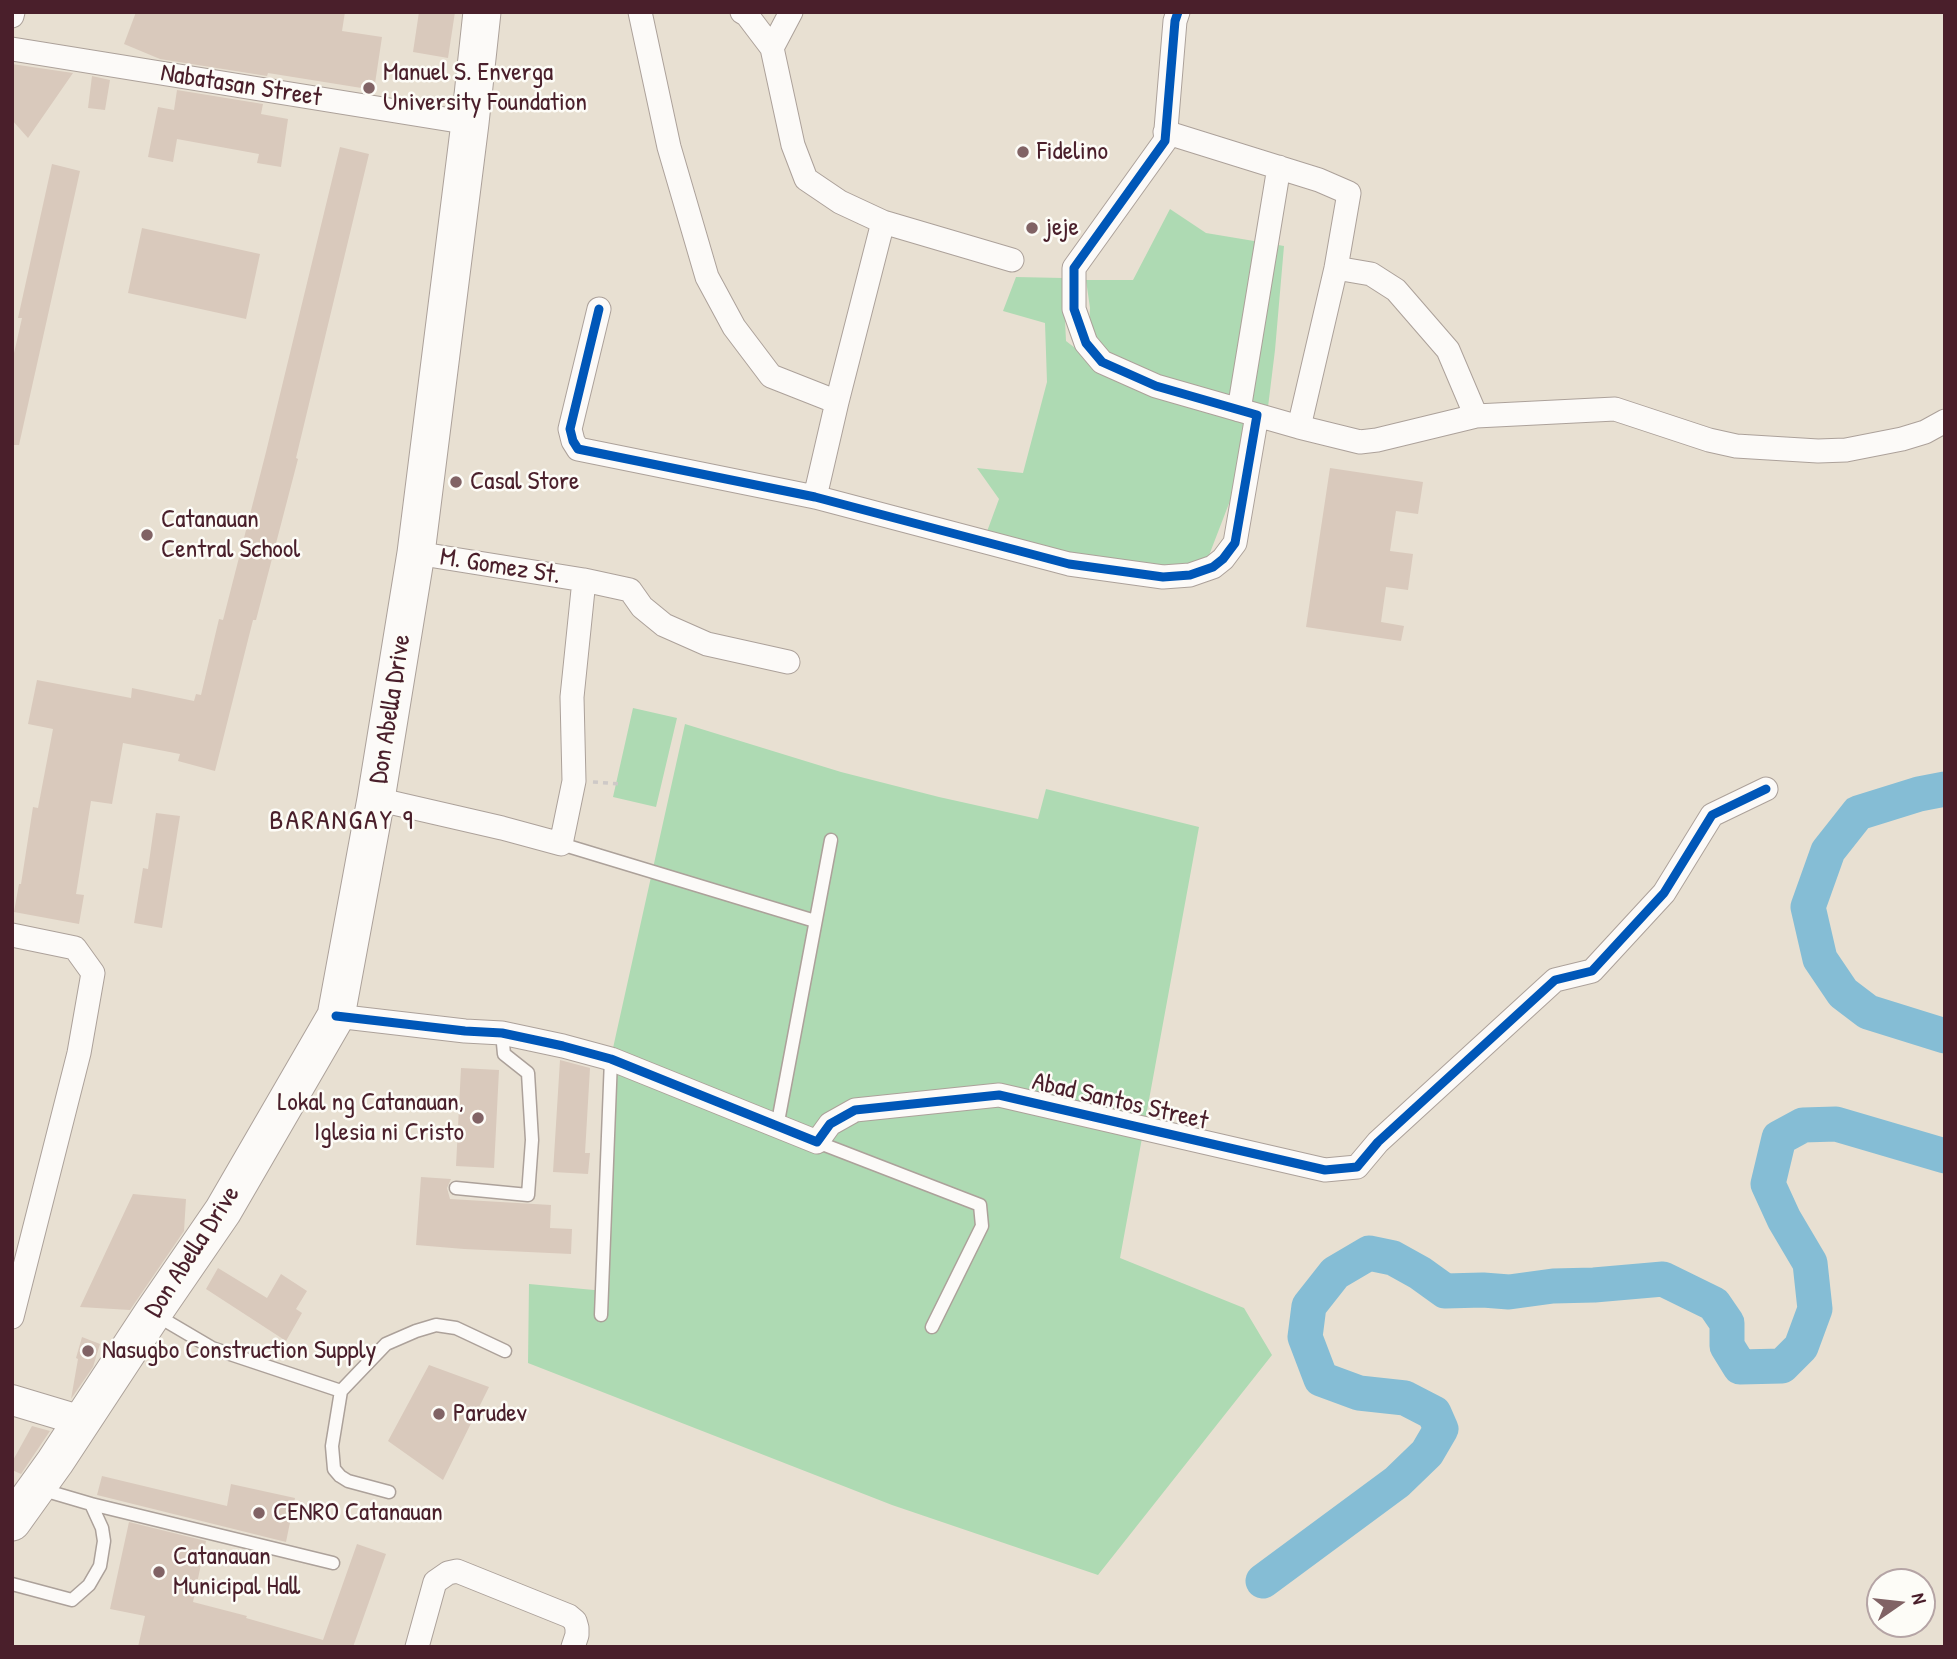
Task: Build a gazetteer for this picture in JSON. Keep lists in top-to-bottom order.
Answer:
{
  "streets": {
    "main road": ["Don Abella Drive"],
    "street": ["Nabatasan Street", "M. Gomez St.", "Abad Santos Street"]
  },
  "crossings": [
    ["Nabatasan Street", "Don Abella Drive"],
    ["M. Gomez St.", "Don Abella Drive"]
  ],
  "districts": ["BARANGAY 9"],
  "places": [
    "Manuel S. Enverga University Foundation",
    "Fidelino",
    "jeje",
    "Casal Store",
    "Catanauan Central School",
    "Lokal ng Catanauan, Iglesia ni Cristo",
    "Nasugbo Construction Supply",
    "Parudev",
    "CENRO Catanauan",
    "Catanauan Municipal Hall"
  ],
  "north": "right"
}
